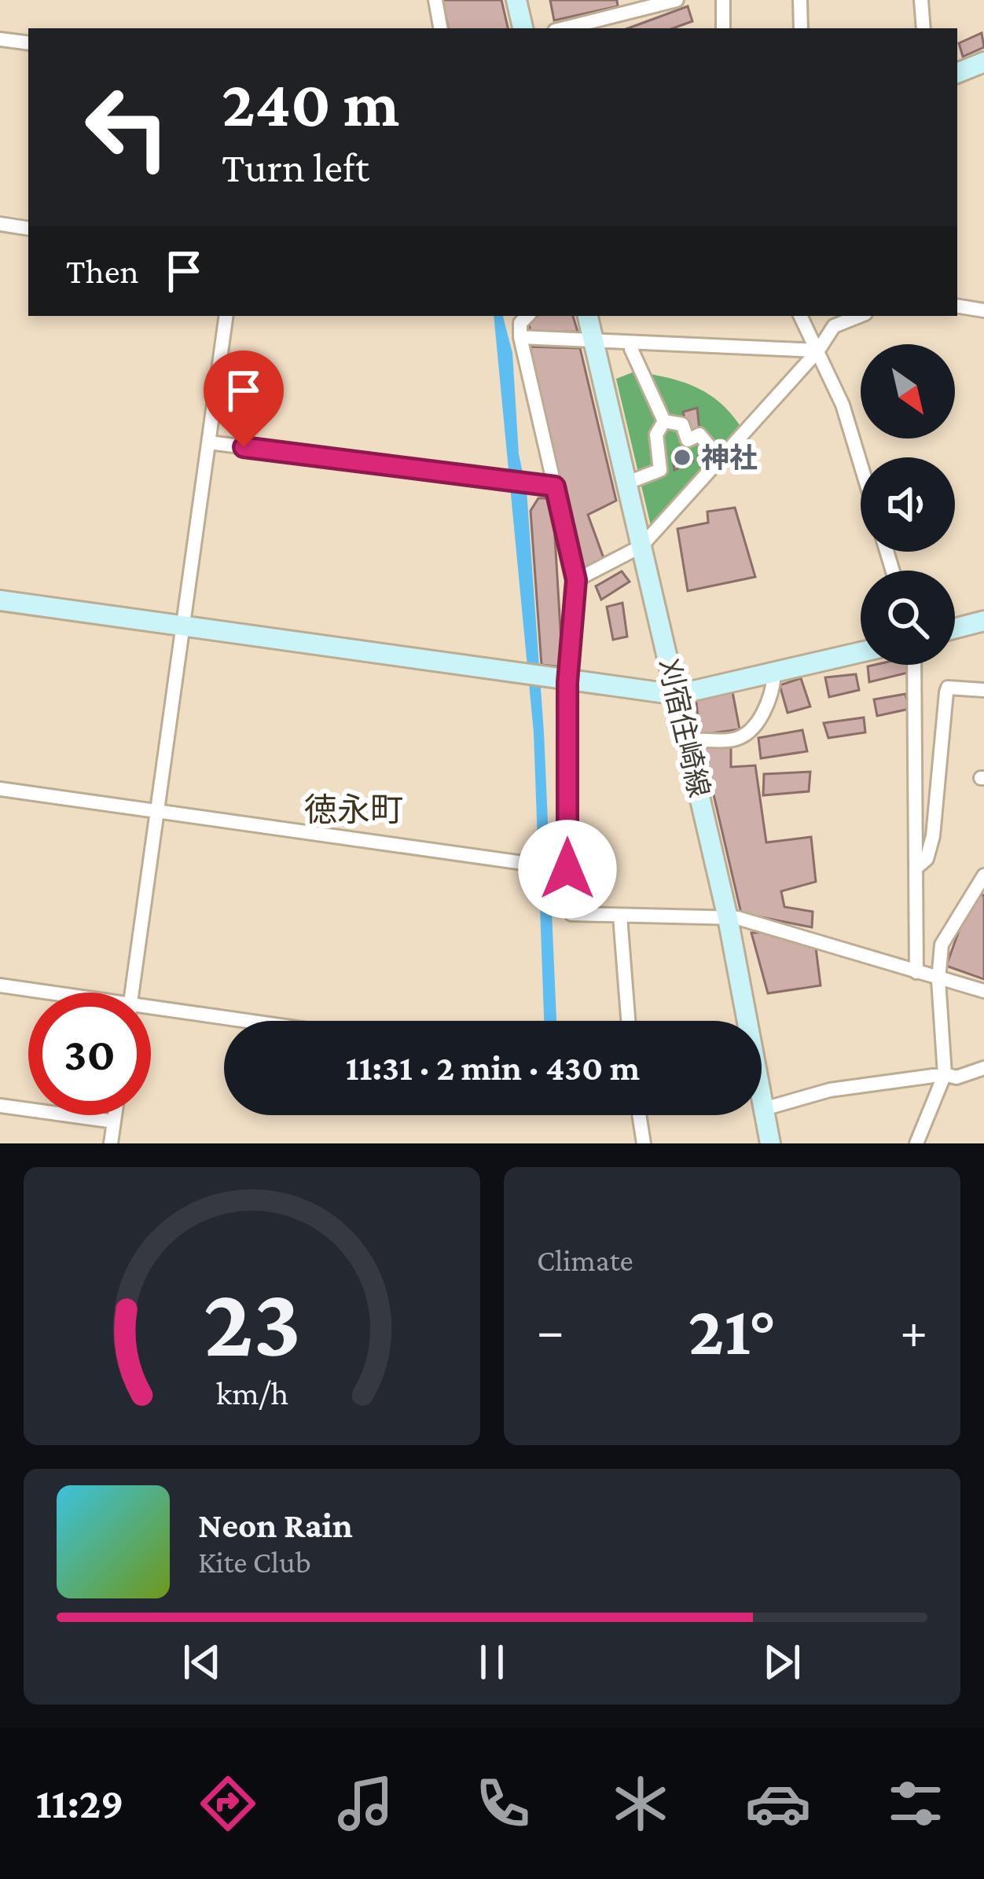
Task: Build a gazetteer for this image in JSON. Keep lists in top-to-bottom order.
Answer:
{
  "streets": {
    "street": ["刈宿住崎線"]
  },
  "districts": ["徳永町"],
  "places": ["神社"],
  "north": "bottom right",
  "page": {
    "turn": ["240 m", "Turn left"],
    "then": "Then",
    "limit": "30",
    "trip": "11:31 · 2 min · 430 m",
    "tile": "Climate",
    "heat": ["−", "21°", "+"],
    "song": ["Neon Rain", "Kite Club"],
    "tabs": "11:29",
    "gauge": ["23", "km/h"]
  }
}
